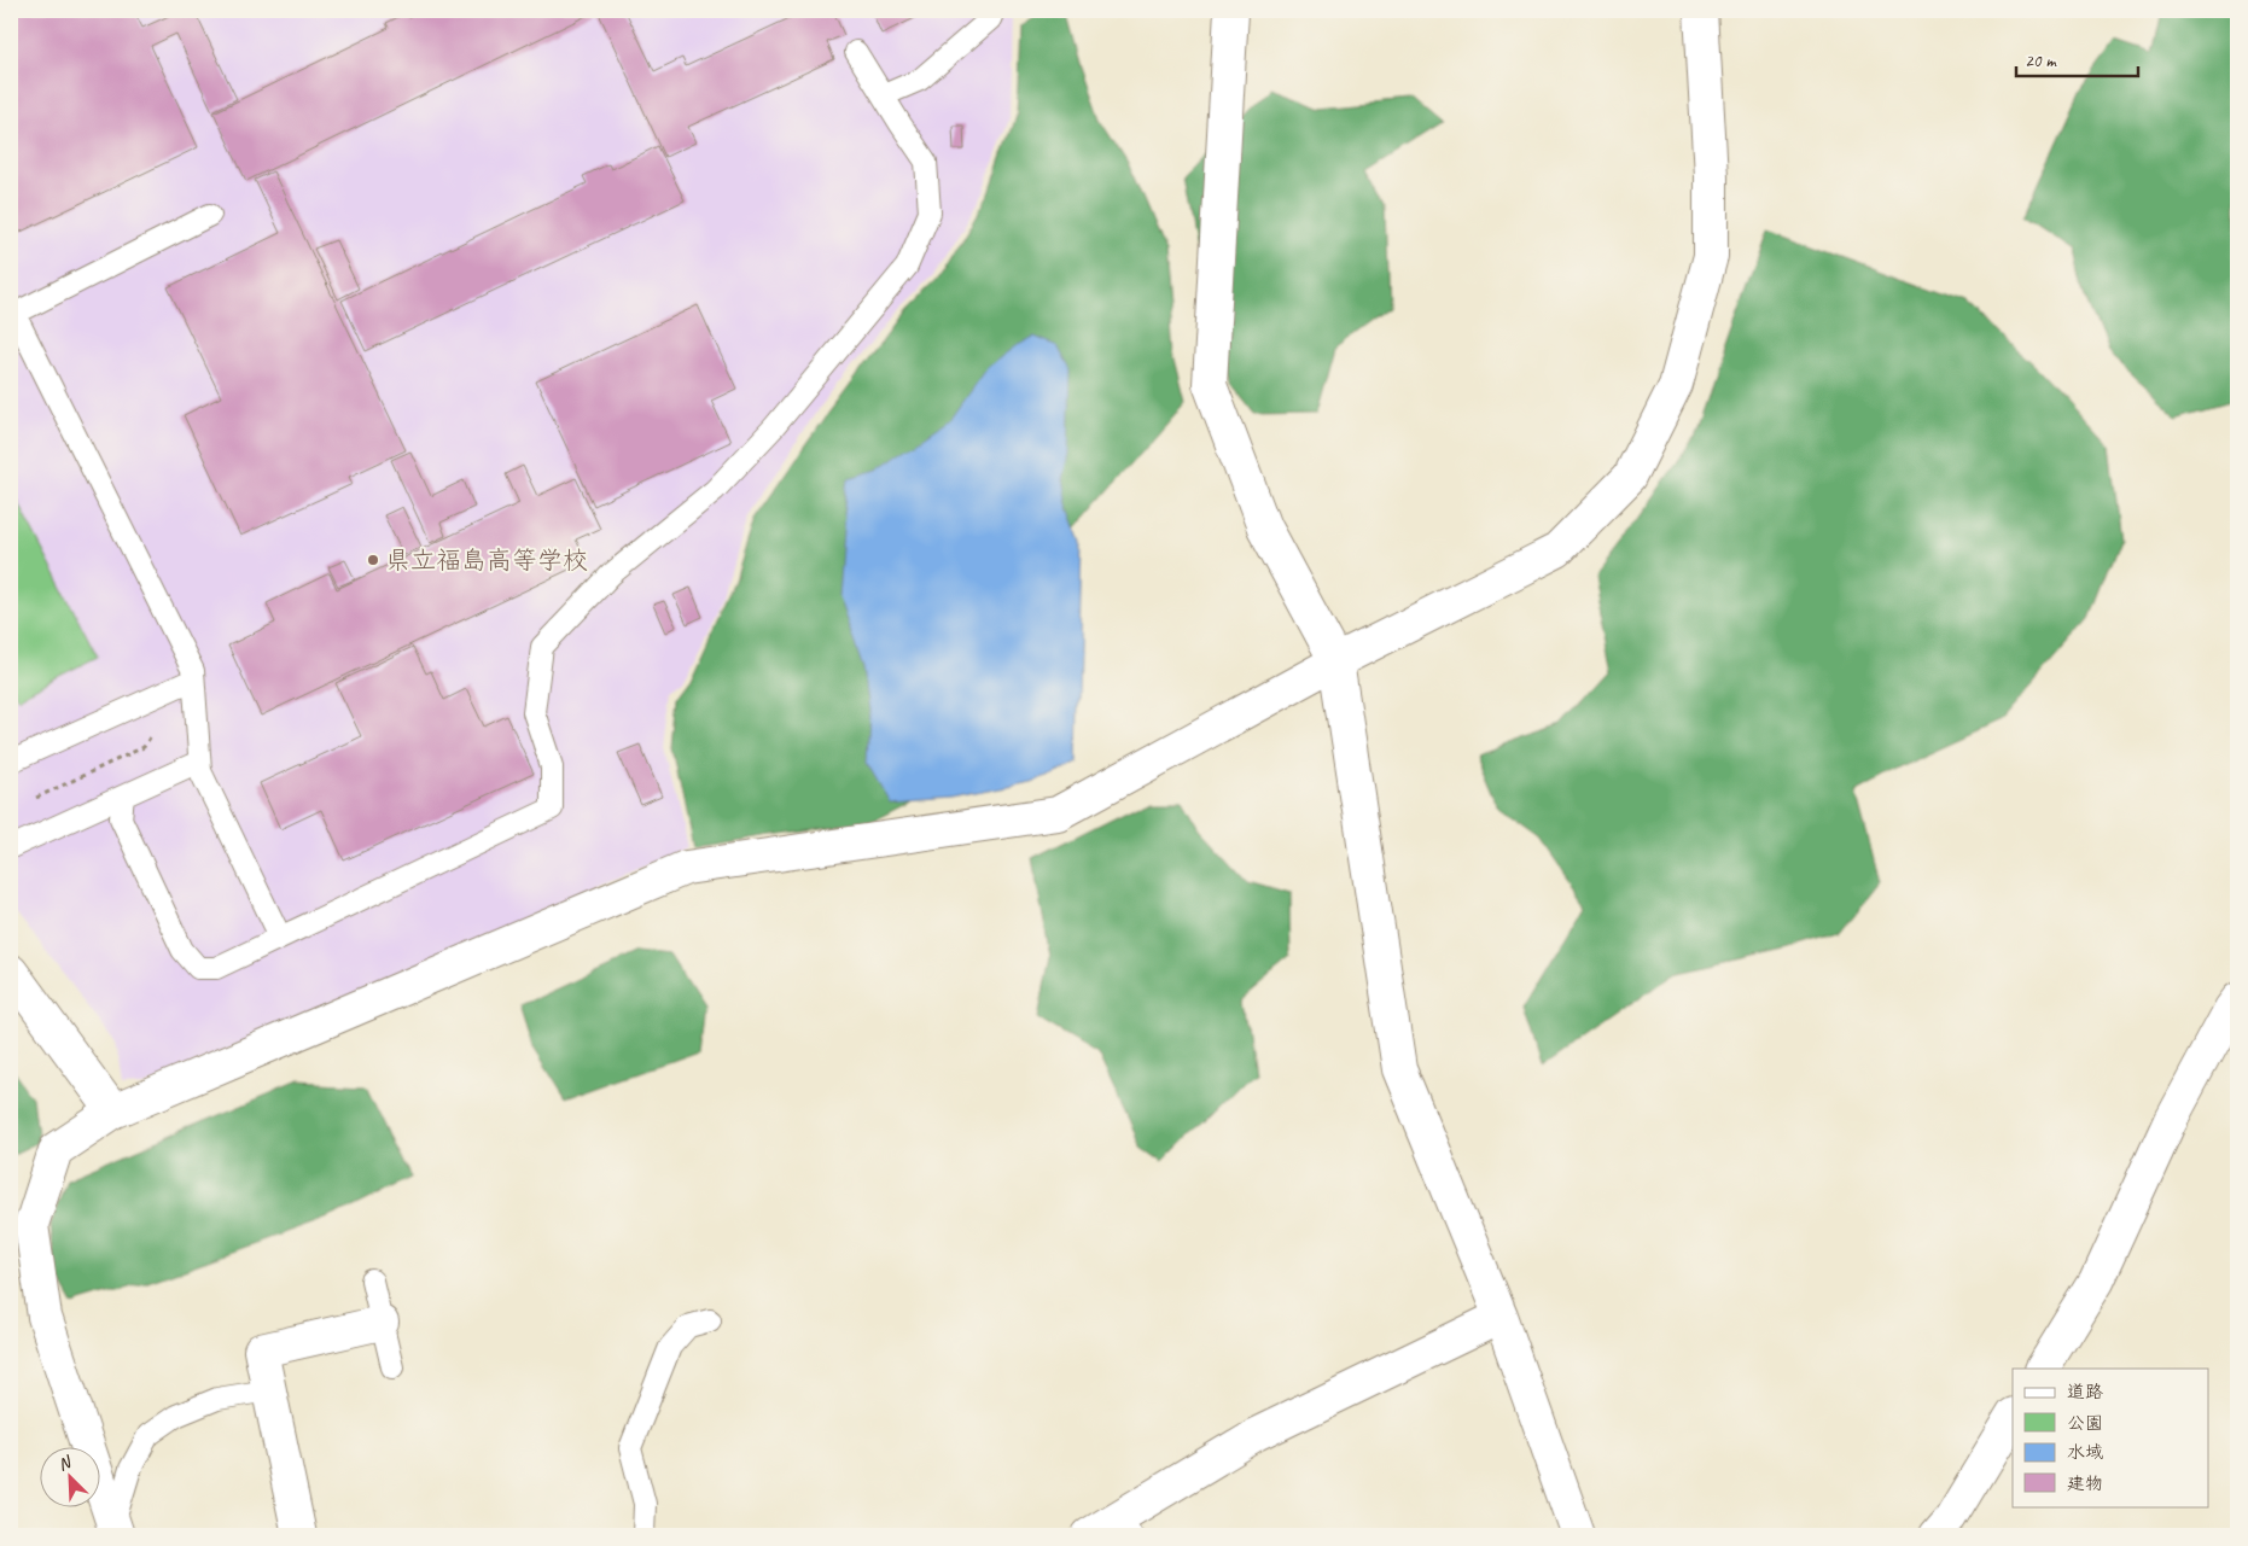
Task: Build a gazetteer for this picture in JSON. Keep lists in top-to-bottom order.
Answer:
{
  "places": ["県立福島高等学校"],
  "legend": [
    "道路",
    "公園",
    "水域",
    "建物"
  ],
  "scale_bar": "20 m",
  "north": "top left"
}
